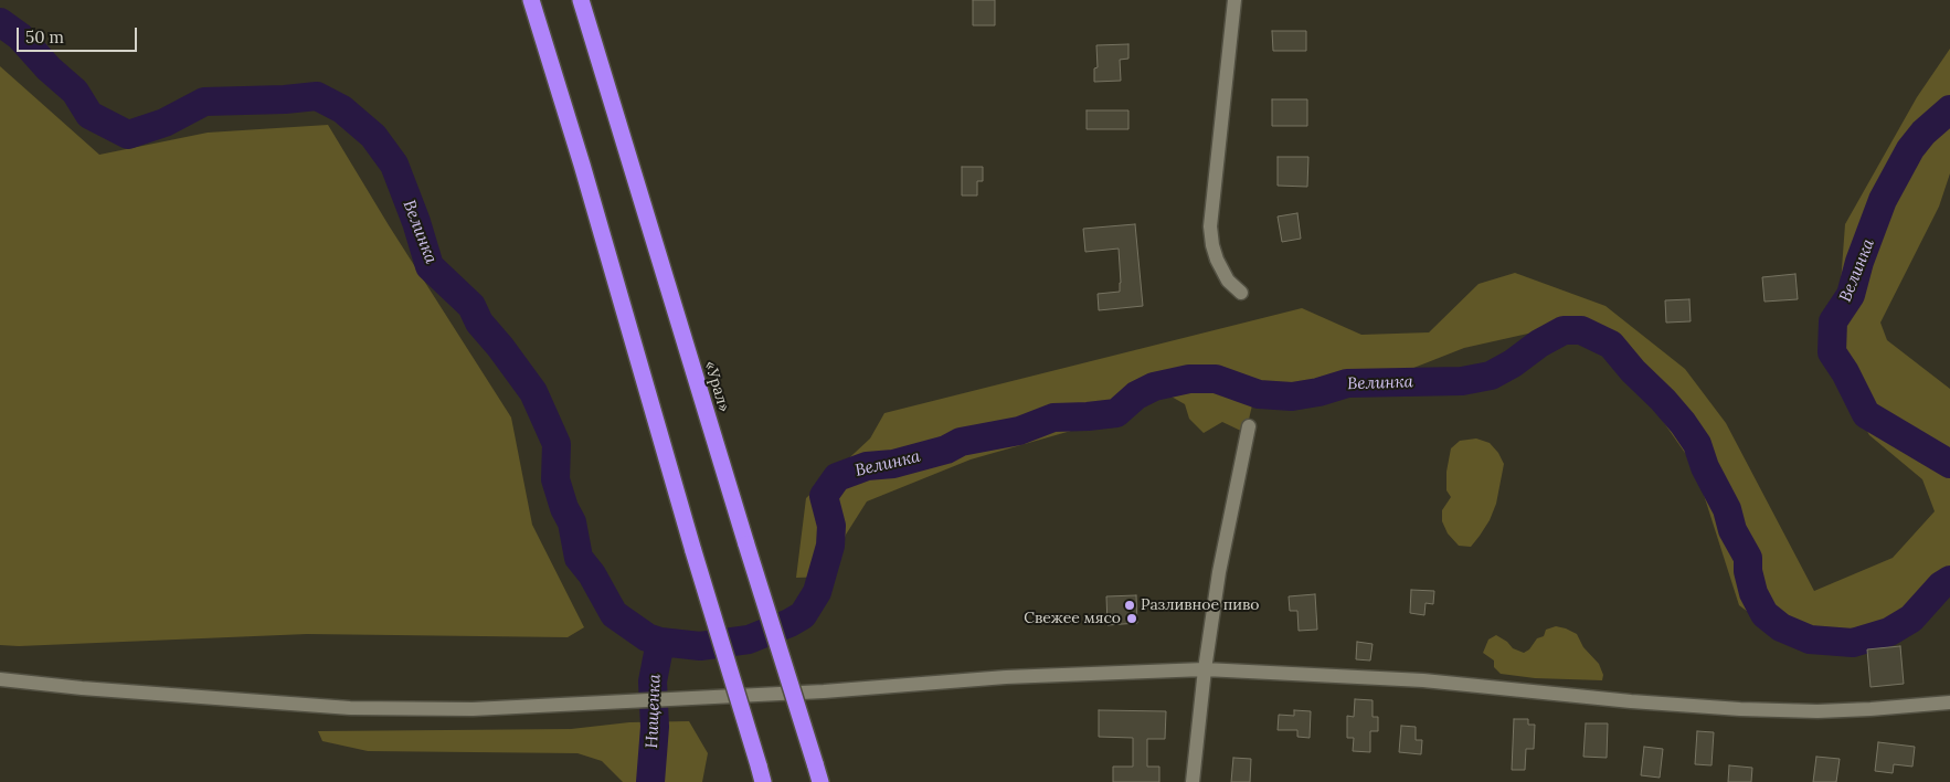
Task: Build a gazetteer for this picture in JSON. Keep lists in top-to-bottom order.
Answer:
{
  "streets": {
    "highway": ["«Урал»"]
  },
  "water": ["Велинка", "Нищенка"],
  "places": ["Разливное пиво", "Свежее мясо"],
  "scale_bar": "50 m"
}
